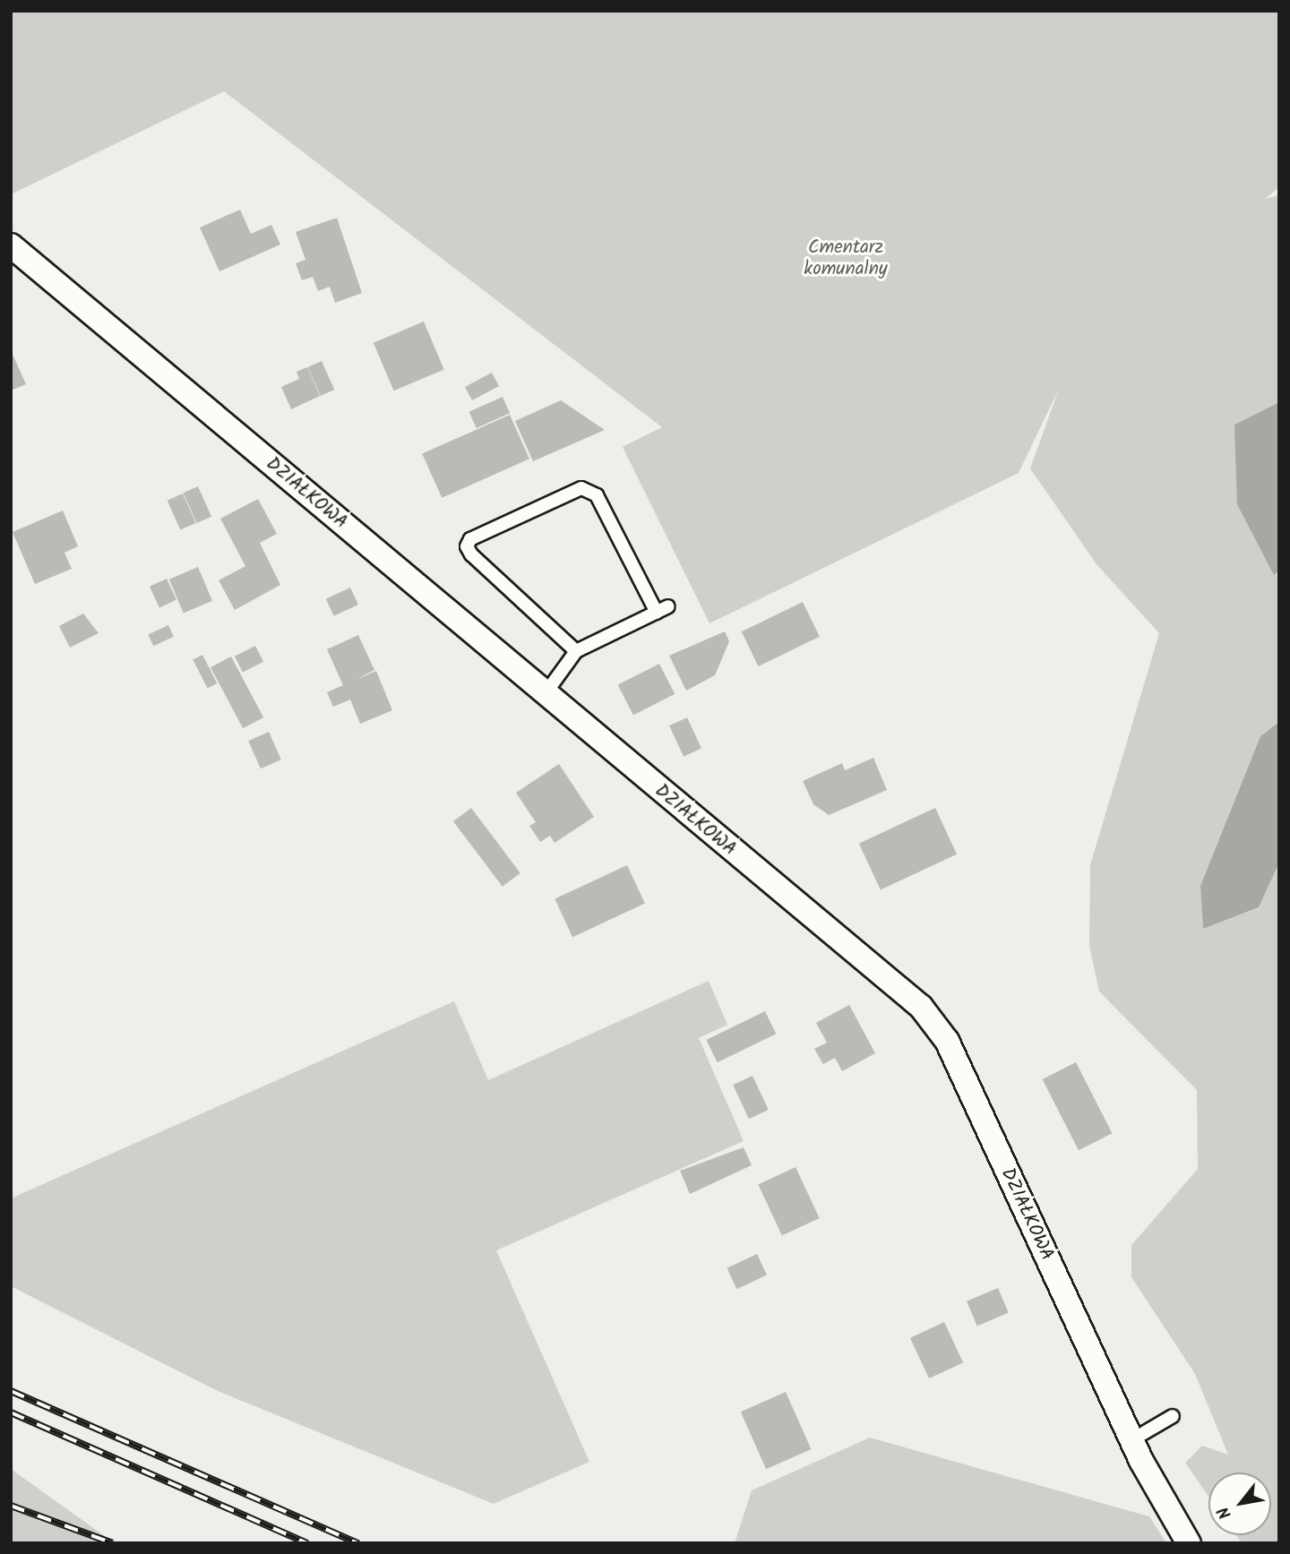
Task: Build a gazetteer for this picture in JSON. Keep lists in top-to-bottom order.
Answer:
{
  "streets": {
    "street": ["DZIAŁKOWA"]
  },
  "parks": ["Cmentarz komunalny"],
  "north": "bottom left"
}
